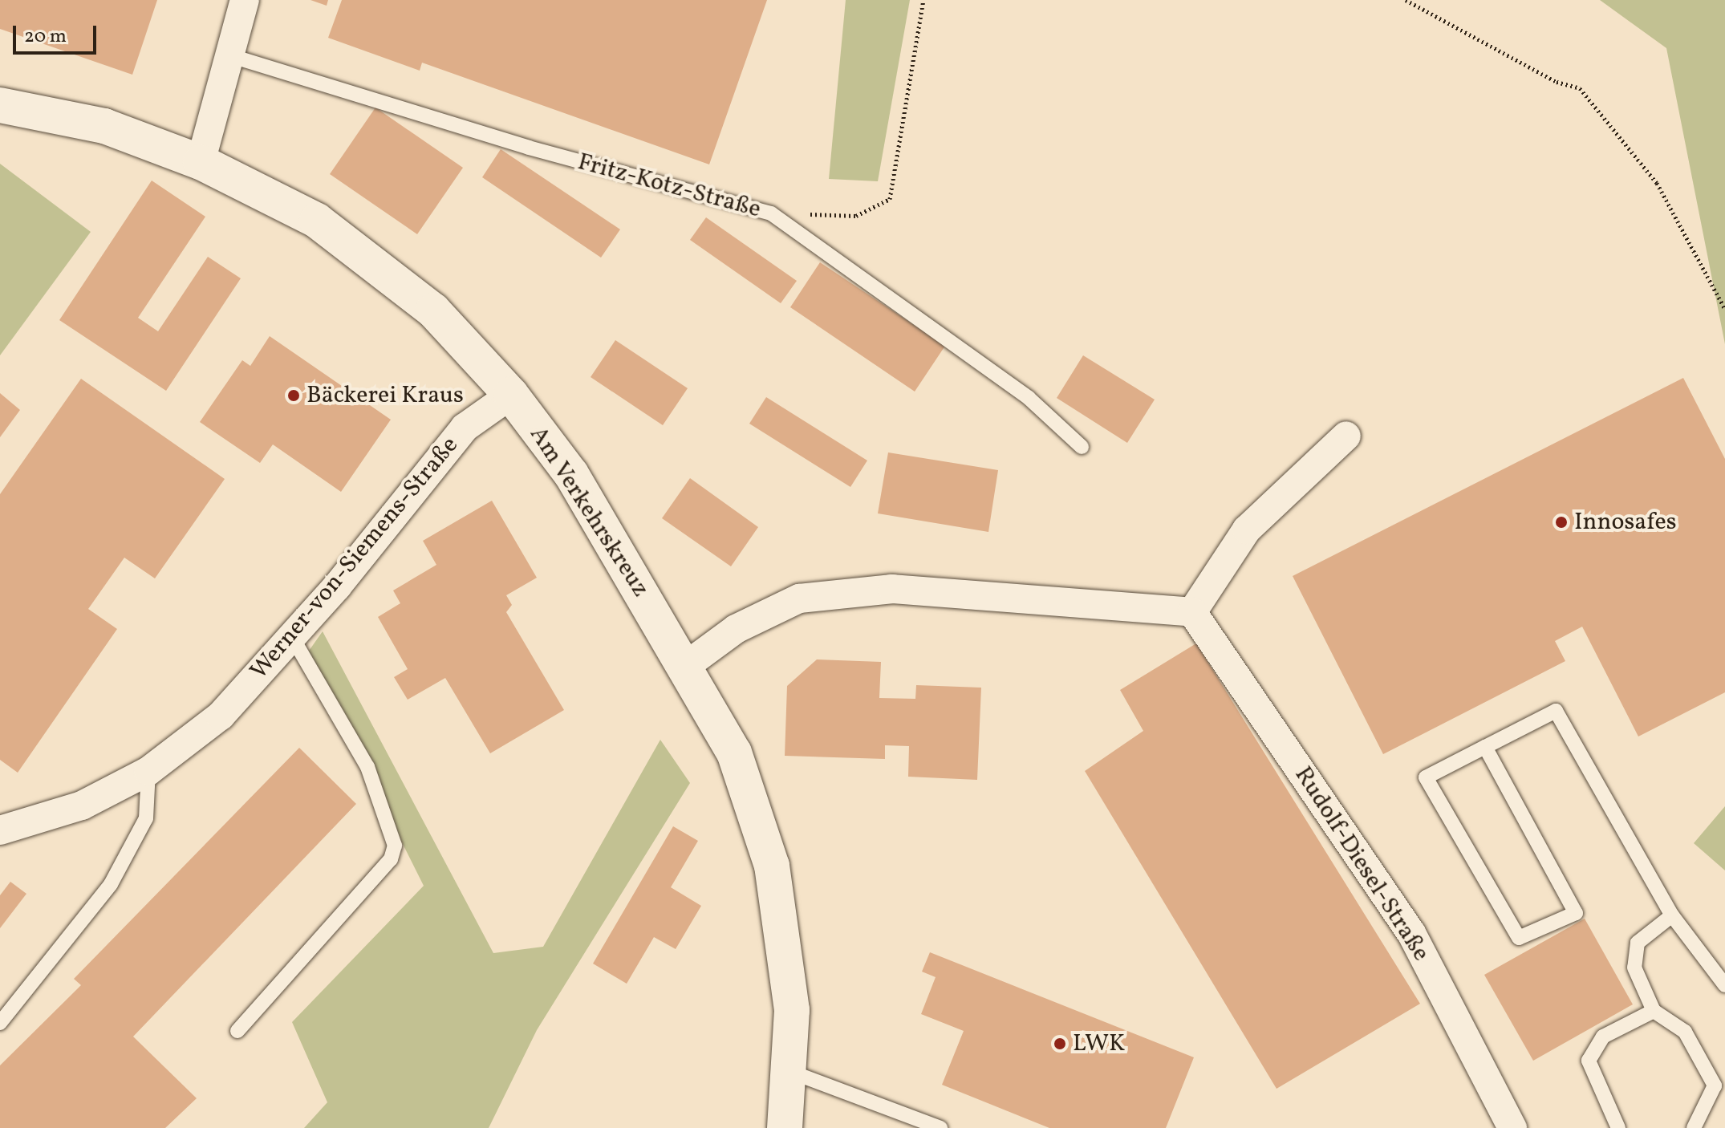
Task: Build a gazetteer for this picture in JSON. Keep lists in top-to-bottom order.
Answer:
{
  "streets": {
    "street": ["Am Verkehrskreuz", "Werner-von-Siemens-Straße", "Rudolf-Diesel-Straße"],
    "lane": ["Fritz-Kotz-Straße"]
  },
  "crossings": [
    ["Am Verkehrskreuz", "Werner-von-Siemens-Straße"]
  ],
  "places": ["Bäckerei Kraus", "Innosafes", "LWK"],
  "scale_bar": "20 m"
}
